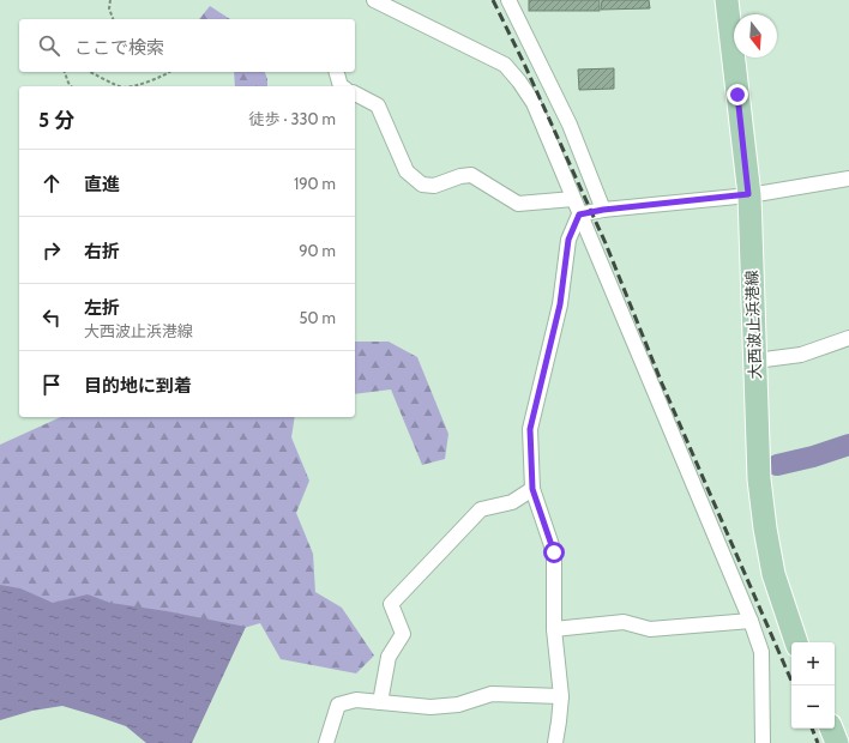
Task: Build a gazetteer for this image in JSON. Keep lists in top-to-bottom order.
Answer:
{
  "streets": {
    "main road": ["大西波止浜港線"]
  },
  "north": "bottom",
  "page": {
    "search": "ここで検索",
    "heading": ["5 分", "徒歩 · 330 m"],
    "list": [
      ["直進", "190 m"],
      ["右折", "90 m"],
      ["左折", "大西波止浜港線", "50 m"],
      "目的地に到着"
    ],
    "map_buttons": ["+", "−"]
  }
}
